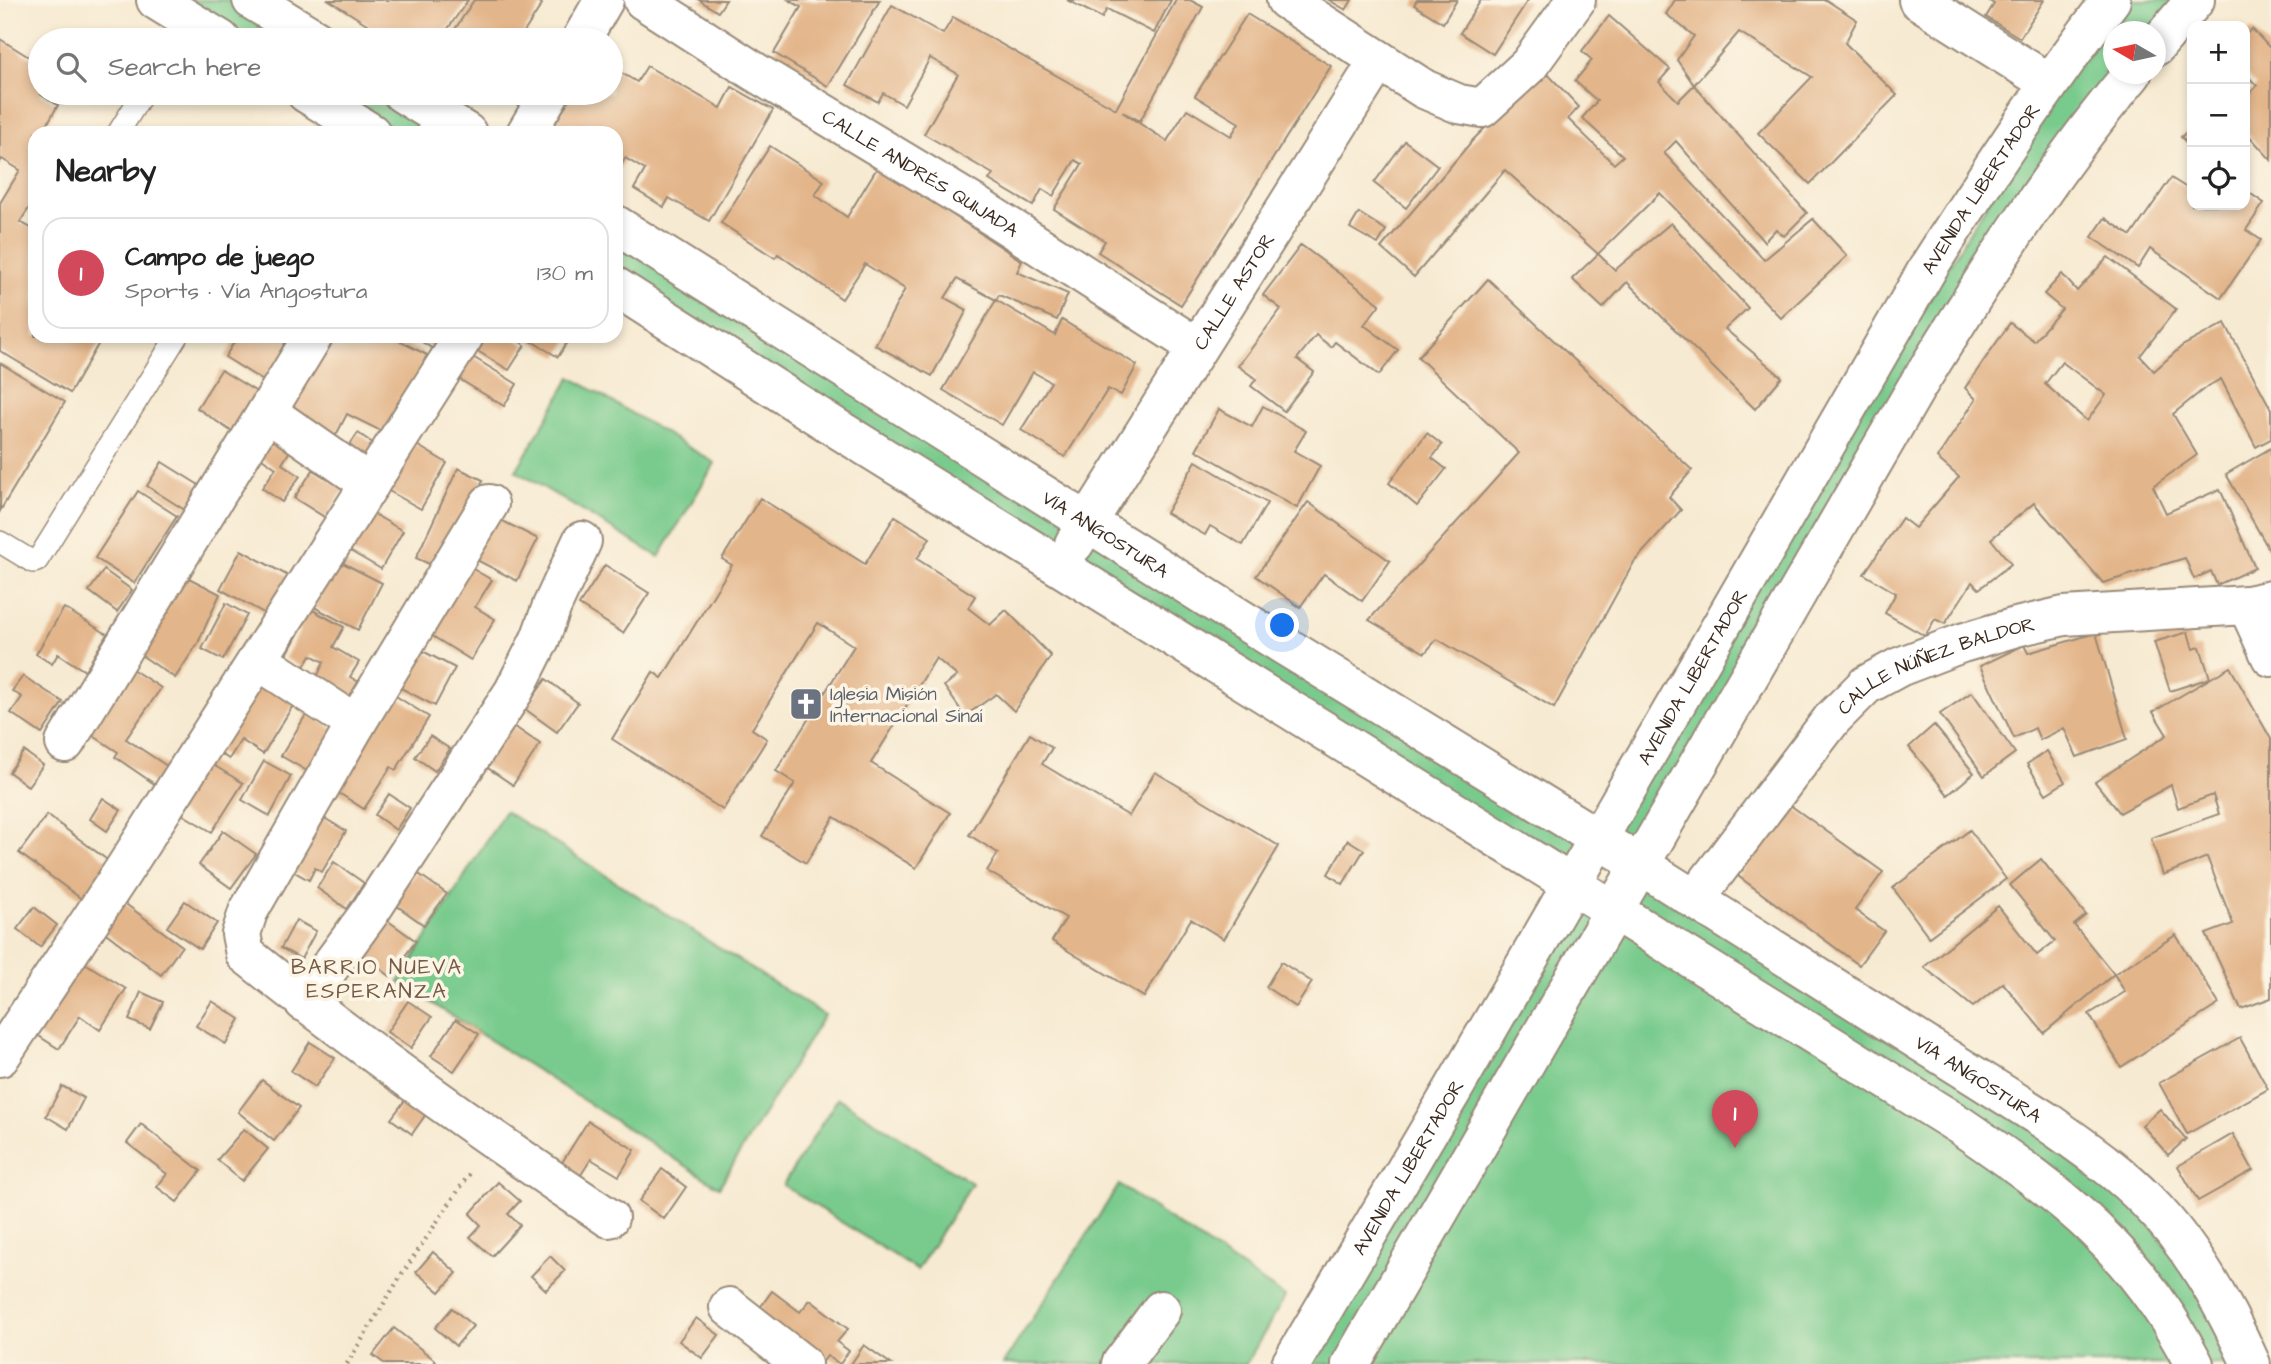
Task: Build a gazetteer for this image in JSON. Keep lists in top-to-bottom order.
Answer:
{
  "streets": {
    "street": [
      "CALLE ANDRÉS QUIJADA",
      "AVENIDA LIBERTADOR",
      "CALLE ASTOR",
      "VÍA ANGOSTURA",
      "CALLE NÚÑEZ BALDOR"
    ]
  },
  "crossings": [
    ["CALLE ANDRÉS QUIJADA", "CALLE ASTOR"],
    ["AVENIDA LIBERTADOR", "VÍA ANGOSTURA"],
    ["CALLE ASTOR", "VÍA ANGOSTURA"],
    ["VÍA ANGOSTURA", "CALLE NÚÑEZ BALDOR"]
  ],
  "districts": ["BARRIO NUEVA ESPERANZA"],
  "places": {
    "church": ["Iglesia Misión Internacional Sinaí"]
  },
  "north": "left",
  "page": {
    "map_buttons": ["+", "−"],
    "search": "Search here",
    "heading": "Nearby",
    "list": [
      {
        "mark": "1",
        "name": "Campo de juego",
        "note": "Sports · Vía Angostura",
        "value": "130 m"
      }
    ],
    "pins": "1"
  }
}
